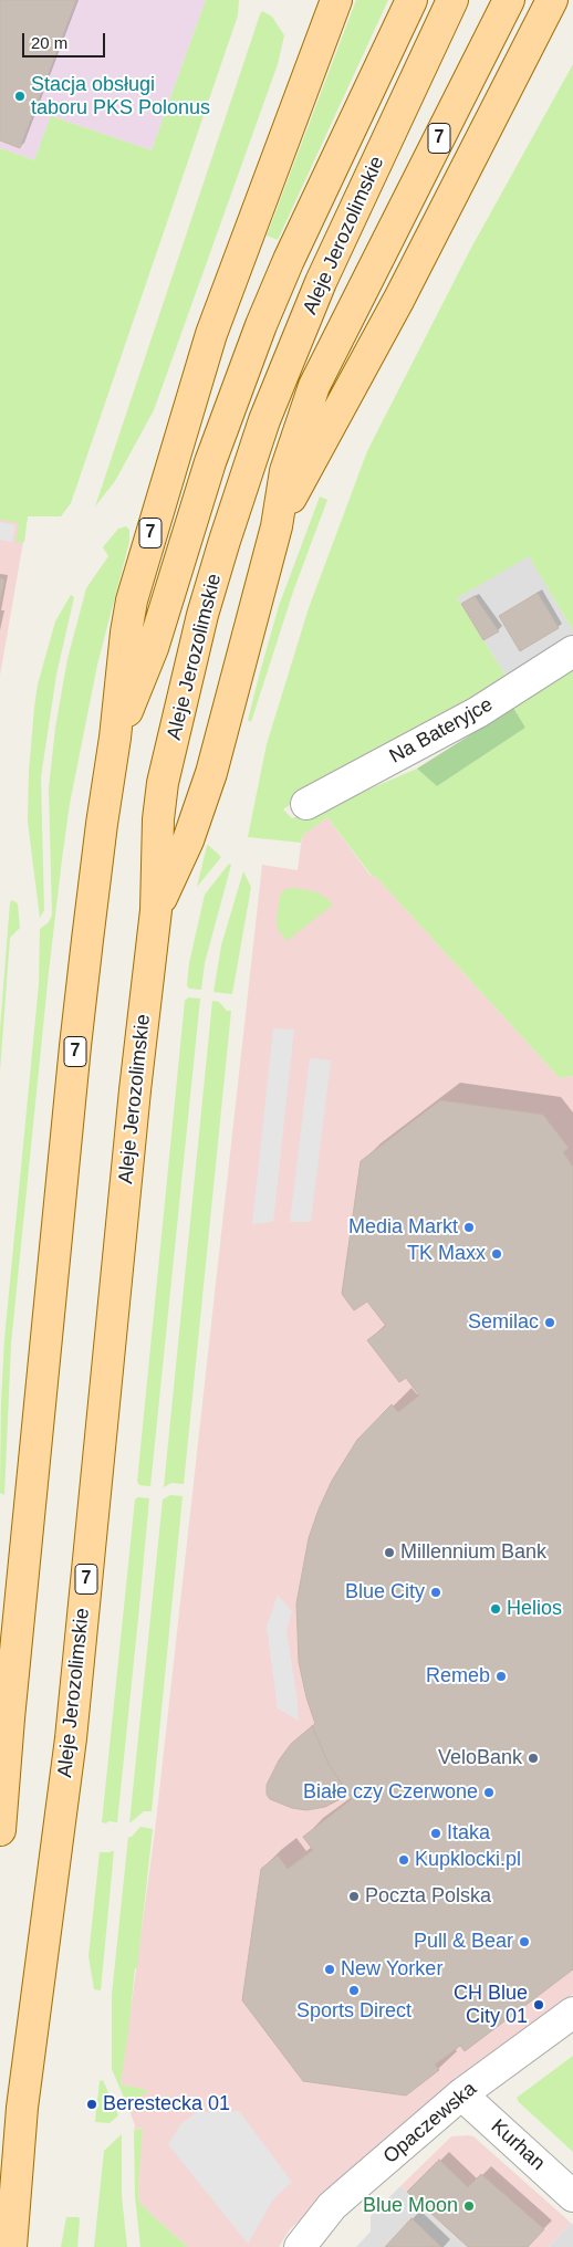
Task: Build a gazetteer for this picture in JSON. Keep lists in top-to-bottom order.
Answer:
{
  "streets": {
    "main road": ["7", "Aleje Jerozolimskie"],
    "street": ["Na Bateryjce", "Opaczewska", "Kurhan"]
  },
  "crossings": [
    ["7", "Aleje Jerozolimskie"],
    ["Opaczewska", "Kurhan"]
  ],
  "places": [
    "Stacja obsługi taboru PKS Polonus",
    "Media Markt",
    "TK Maxx",
    "Semilac",
    "Millennium Bank",
    "Blue City",
    "Helios",
    "Remeb",
    "VeloBank",
    "Białe czy Czerwone",
    "Itaka",
    "Kupklocki.pl",
    "Poczta Polska",
    "Pull & Bear",
    "New Yorker",
    "Sports Direct",
    "CH Blue City 01",
    "Berestecka 01",
    "Blue Moon"
  ],
  "scale_bar": "20 m"
}
